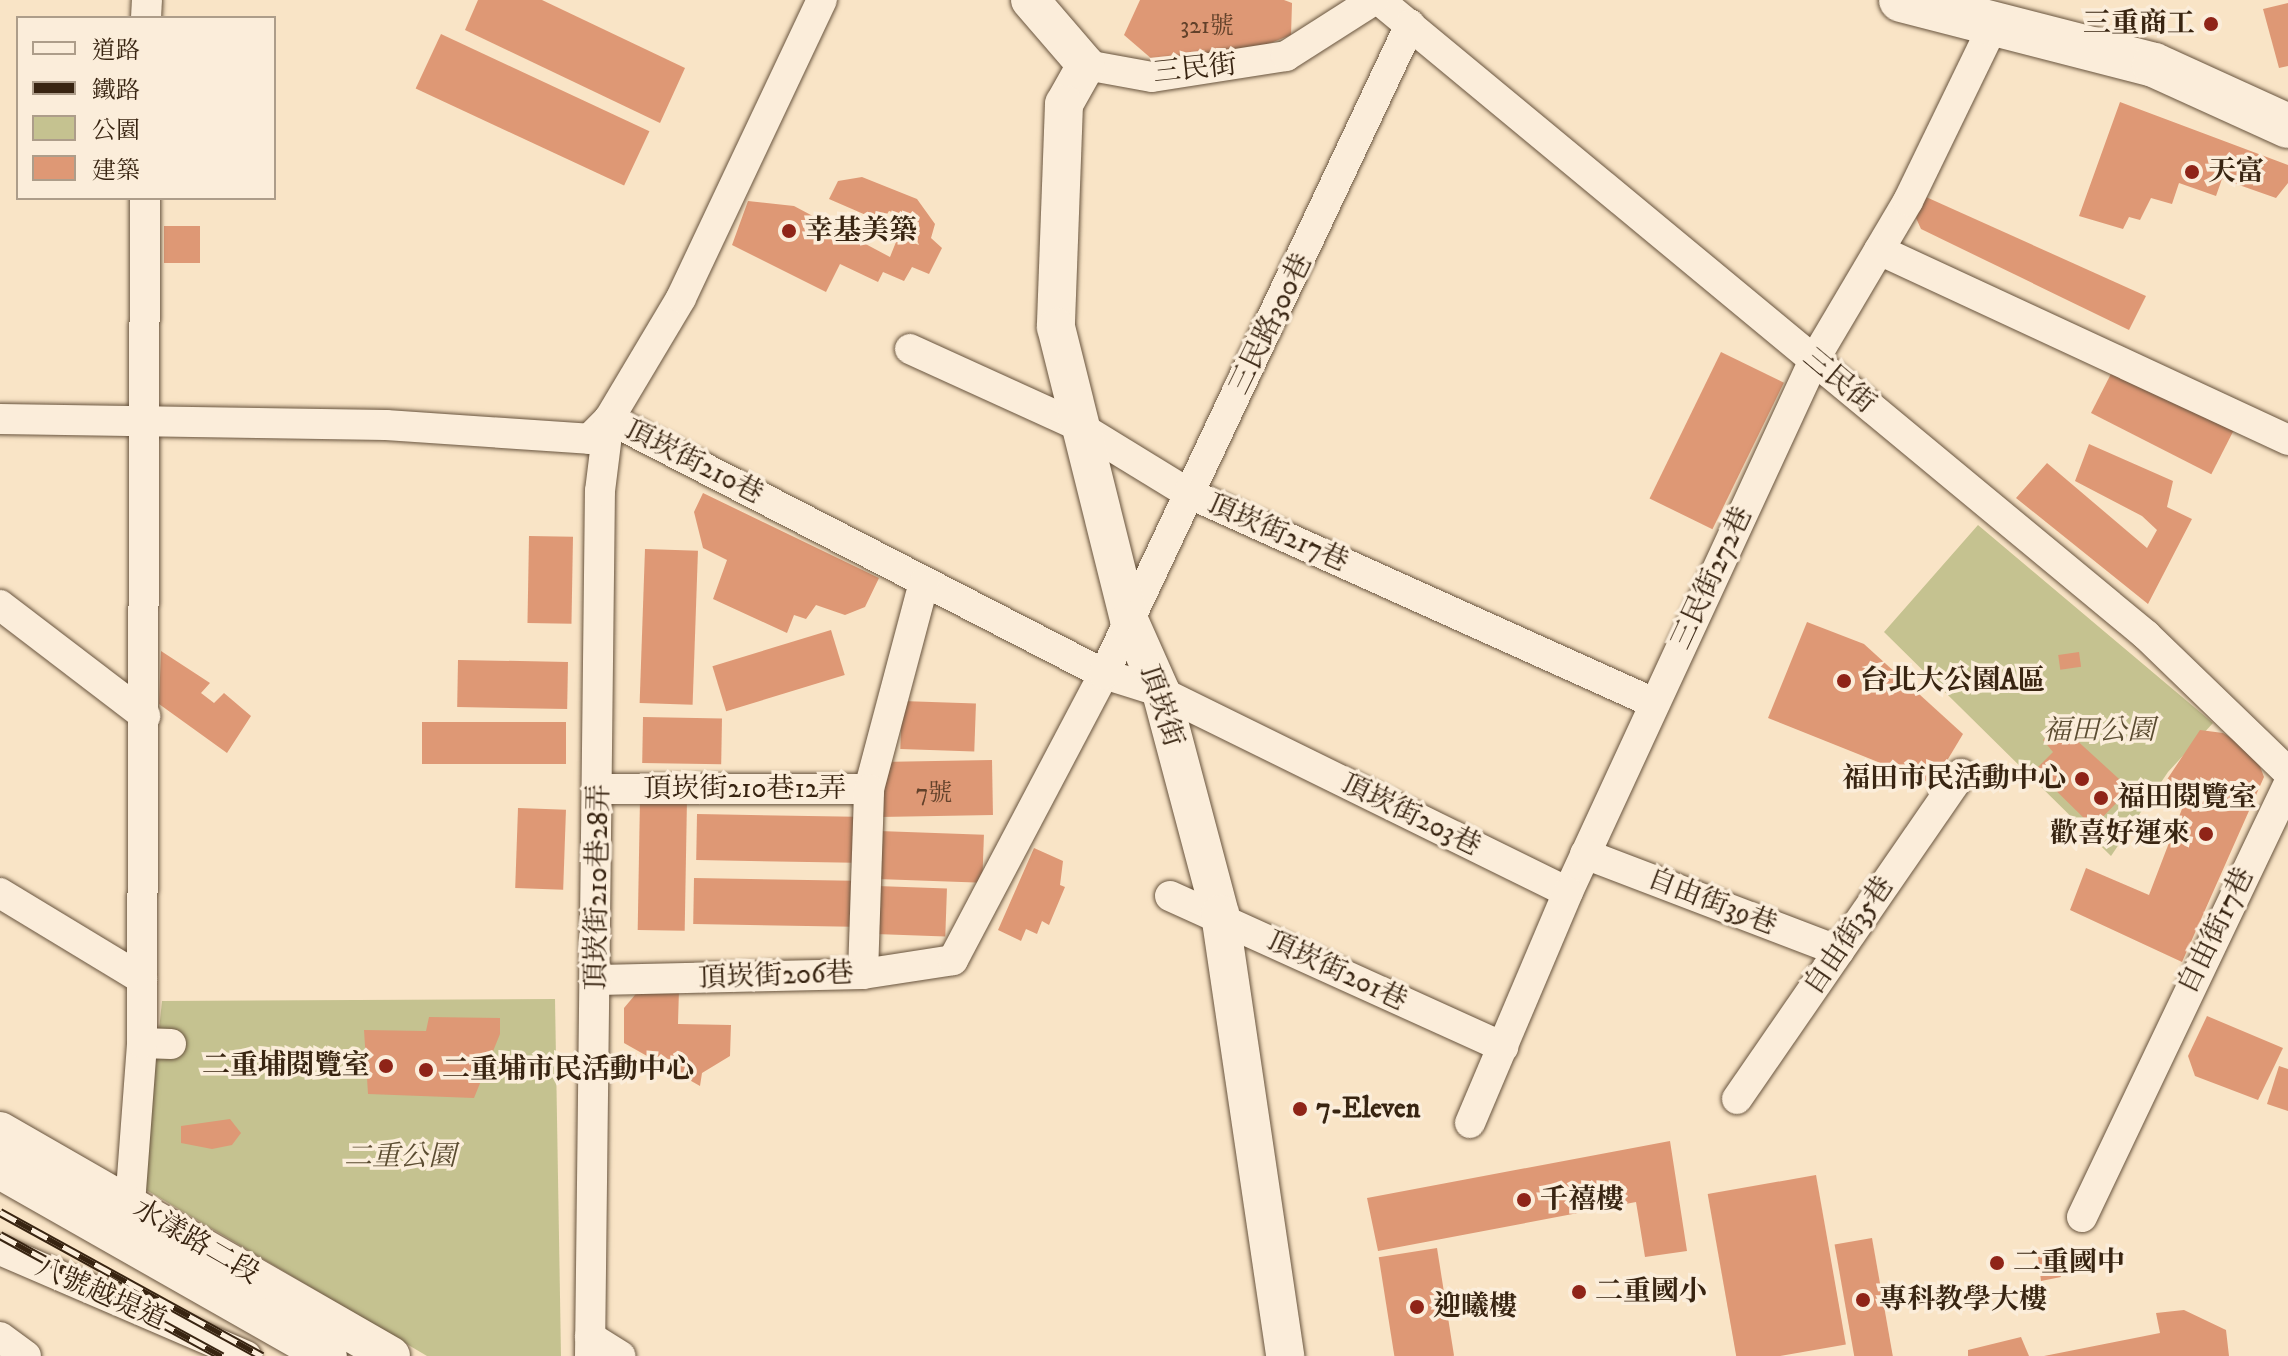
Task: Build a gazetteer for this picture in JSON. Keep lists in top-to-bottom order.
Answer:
{
  "streets": {
    "street": [
      "三民街",
      "三民路300巷",
      "頂崁街210巷",
      "頂崁街217巷",
      "三民街272巷",
      "頂崁街",
      "頂崁街210巷12弄",
      "頂崁街203巷",
      "頂崁街210巷28弄",
      "自由街39巷",
      "自由街17巷",
      "自由街35巷",
      "頂崁街201巷",
      "頂崁街206巷",
      "水漾路二段",
      "八號越堤道"
    ]
  },
  "crossings": [
    ["三民街", "三民路300巷"],
    ["三民街", "三民街272巷"],
    ["三民街", "頂崁街"],
    ["三民路300巷", "頂崁街210巷"],
    ["三民路300巷", "頂崁街217巷"],
    ["三民路300巷", "頂崁街"],
    ["三民路300巷", "頂崁街206巷"],
    ["頂崁街210巷", "頂崁街"],
    ["頂崁街210巷", "頂崁街210巷12弄"],
    ["頂崁街210巷", "頂崁街203巷"],
    ["頂崁街210巷", "頂崁街210巷28弄"],
    ["頂崁街217巷", "三民街272巷"],
    ["頂崁街217巷", "頂崁街"],
    ["三民街272巷", "自由街39巷"],
    ["頂崁街", "頂崁街203巷"],
    ["頂崁街", "頂崁街201巷"],
    ["頂崁街210巷12弄", "頂崁街210巷28弄"],
    ["頂崁街210巷28弄", "頂崁街206巷"],
    ["自由街39巷", "自由街35巷"]
  ],
  "parks": ["福田公園", "二重公園"],
  "places": [
    "三重商工",
    "天富",
    "幸基美築",
    "台北大公園A區",
    "福田市民活動中心",
    "福田閱覽室",
    "歡喜好運來",
    "二重埔閱覽室",
    "二重埔市民活動中心",
    "7-Eleven",
    "千禧樓",
    "二重國中",
    "二重國小",
    "專科教學大樓",
    "迎曦樓"
  ],
  "house_numbers": ["321號", "7號"],
  "legend": [
    "道路",
    "鐵路",
    "公園",
    "建築"
  ]
}
